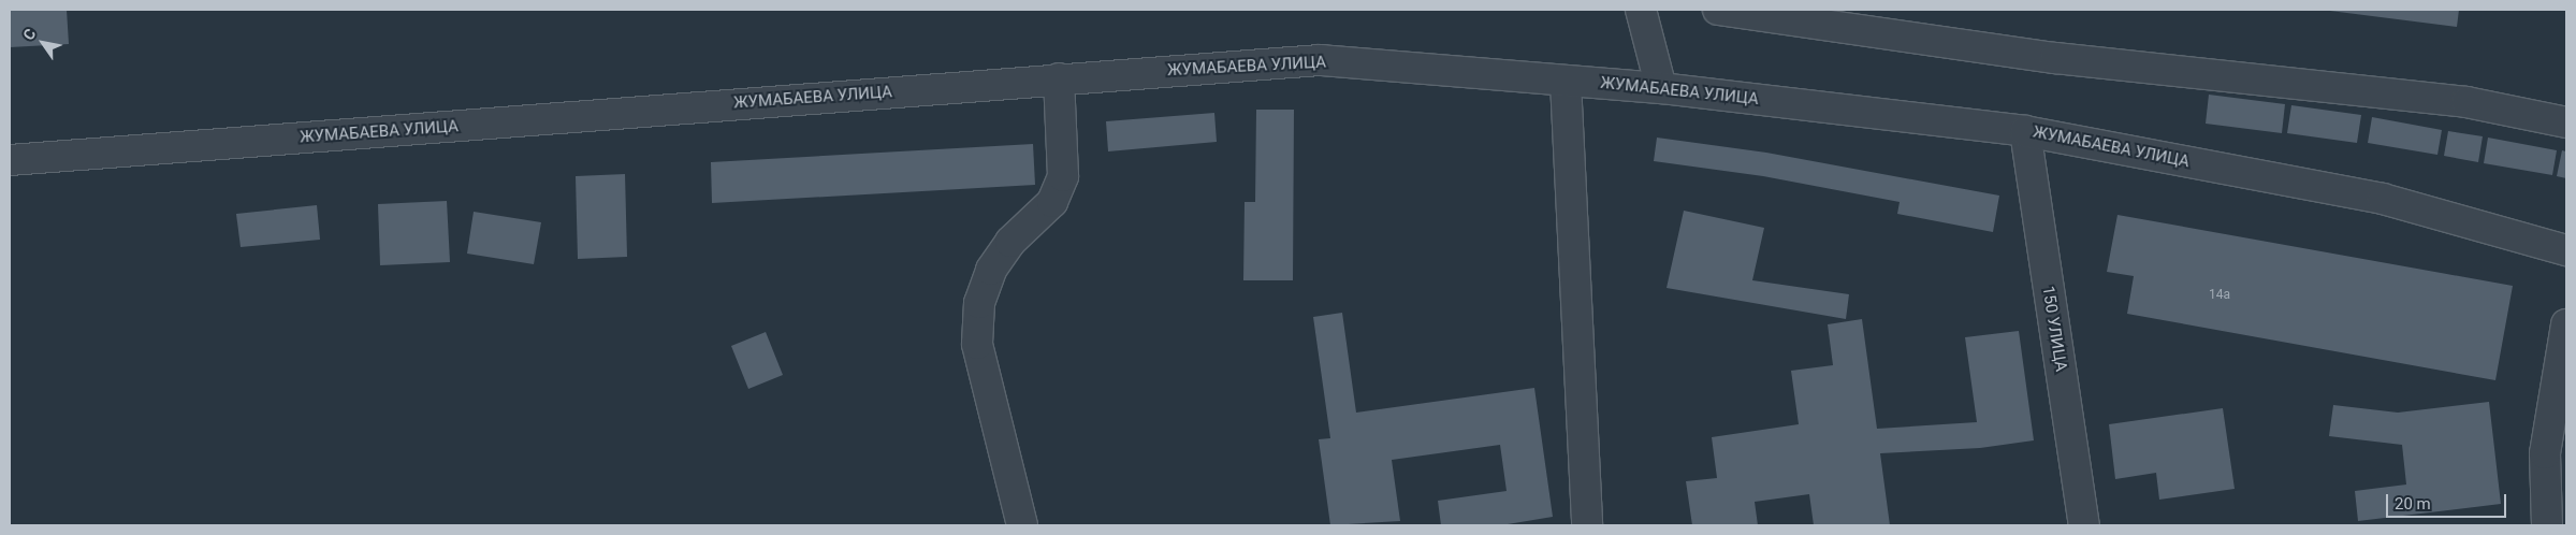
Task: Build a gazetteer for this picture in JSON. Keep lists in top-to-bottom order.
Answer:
{
  "streets": {
    "street": ["ЖУМАБАЕВА УЛИЦА", "150 УЛИЦА"]
  },
  "crossings": [
    ["ЖУМАБАЕВА УЛИЦА", "150 УЛИЦА"]
  ],
  "house_numbers": ["14а"],
  "scale_bar": "20 m",
  "north": "top left"
}
